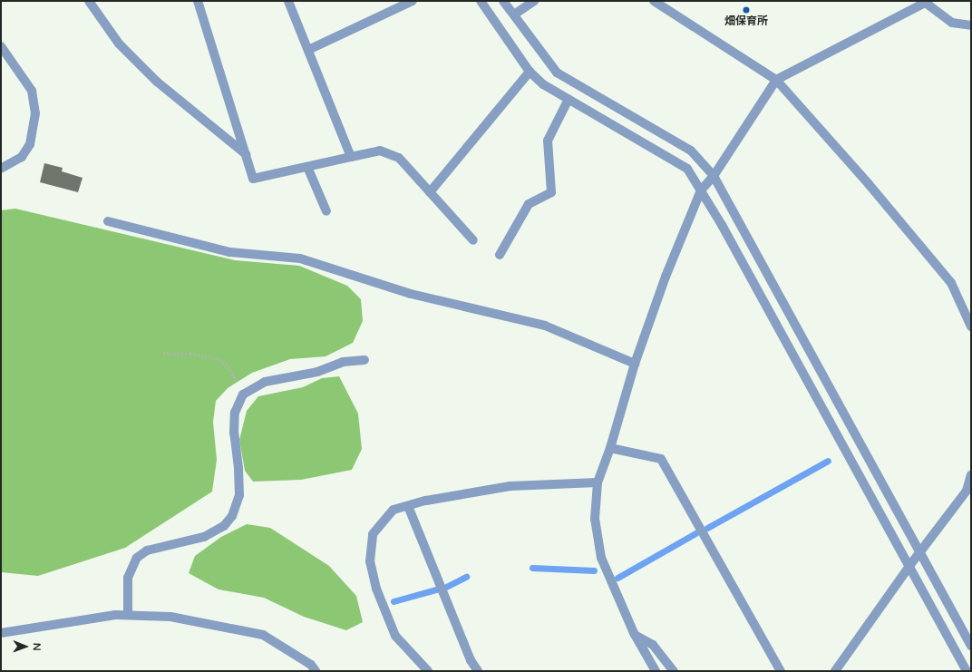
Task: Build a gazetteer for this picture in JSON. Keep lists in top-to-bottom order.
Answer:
{
  "places": ["畑保育所"],
  "north": "right"
}
